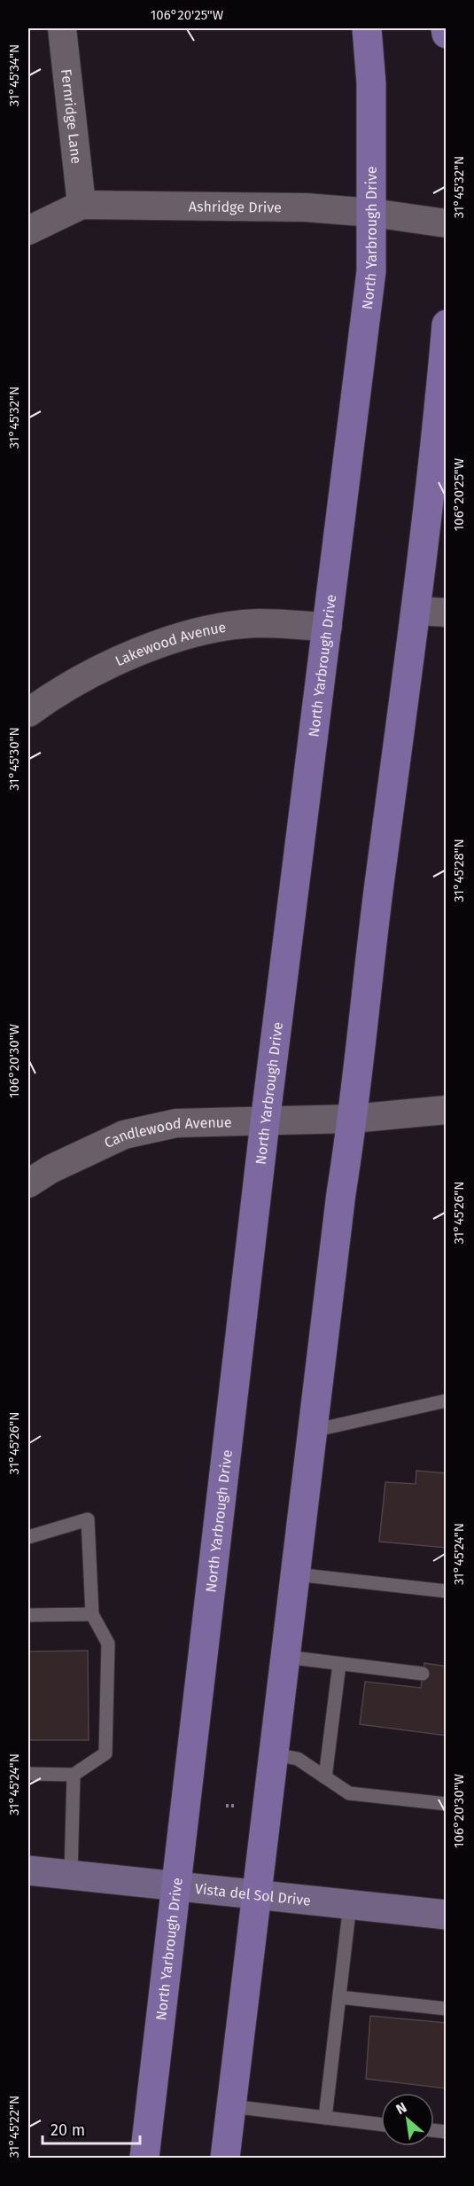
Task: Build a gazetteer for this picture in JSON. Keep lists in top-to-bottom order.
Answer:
{
  "streets": {
    "main road": ["North Yarbrough Drive", "Vista del Sol Drive"],
    "street": [
      "Fernridge Lane",
      "Ashridge Drive",
      "Lakewood Avenue",
      "Candlewood Avenue"
    ]
  },
  "crossings": [
    ["Fernridge Lane", "Ashridge Drive"],
    ["Ashridge Drive", "North Yarbrough Drive"],
    ["North Yarbrough Drive", "Lakewood Avenue"],
    ["North Yarbrough Drive", "Candlewood Avenue"],
    ["North Yarbrough Drive", "Vista del Sol Drive"]
  ],
  "scale_bar": "20 m",
  "north": "top left",
  "coordinates": [
    "106°20'25\"W",
    "31°45'34\"N",
    "31°45'32\"N",
    "31°45'30\"N",
    "31°45'28\"N",
    "106°20'30\"W",
    "31°45'26\"N",
    "31°45'24\"N",
    "31°45'22\"N"
  ]
}
